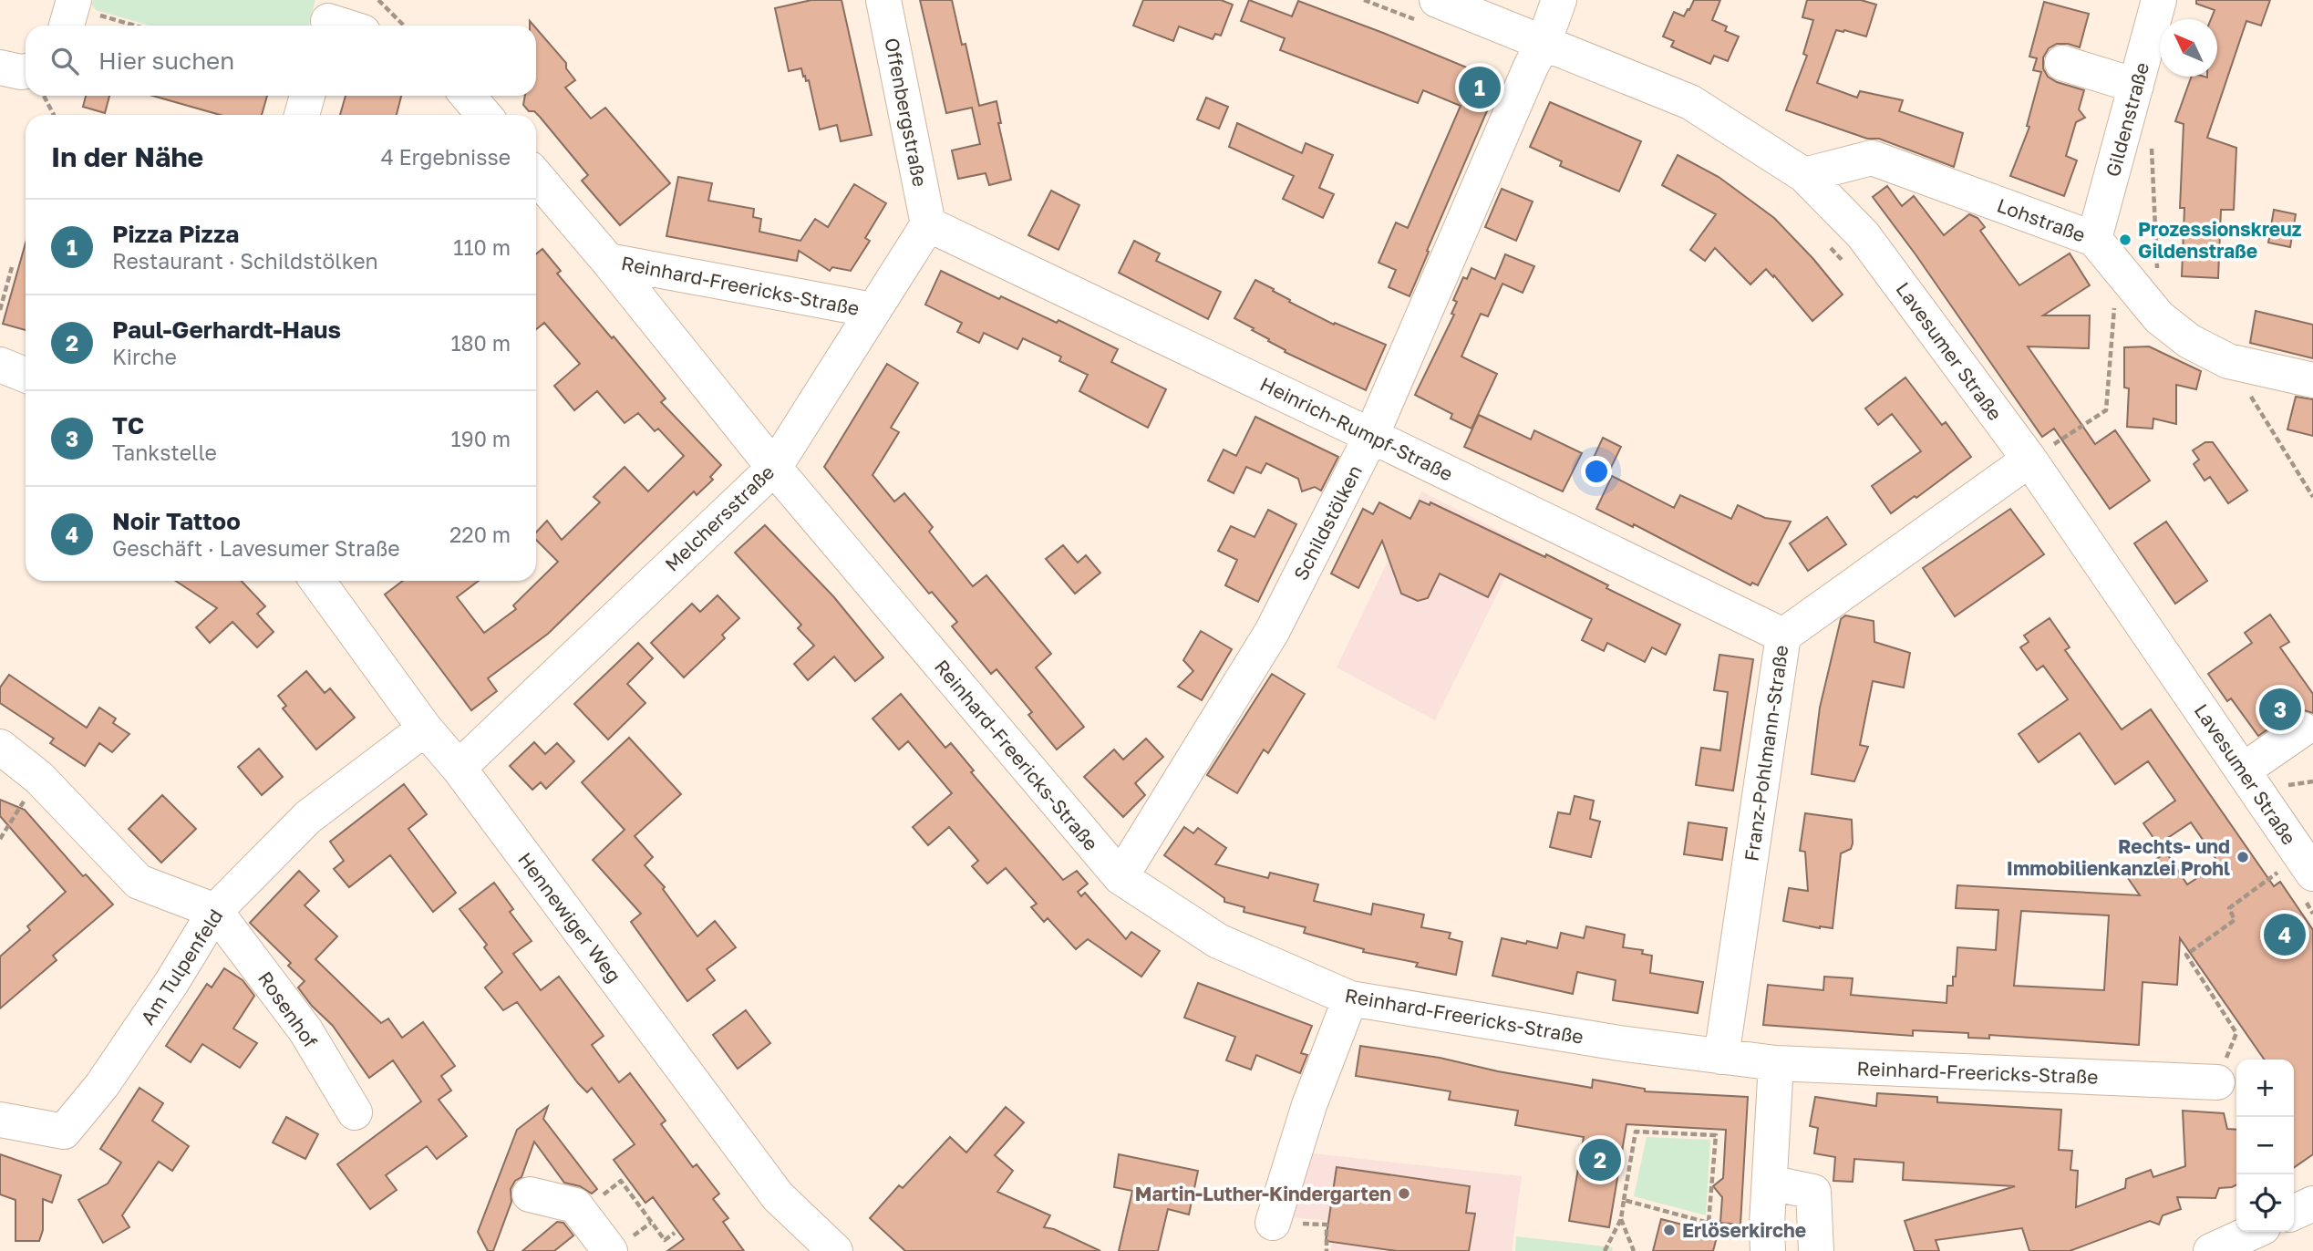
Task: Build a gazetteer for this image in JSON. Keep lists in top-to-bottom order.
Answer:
{
  "streets": {
    "street": [
      "Offenbergstraße",
      "Gildenstraße",
      "Lohstraße",
      "Reinhard-Freericks-Straße",
      "Lavesumer Straße",
      "Heinrich-Rumpf-Straße",
      "Melchersstraße",
      "Schildstölken",
      "Franz-Pohlmann-Straße",
      "Hennewiger Weg",
      "Am Tulpenfeld",
      "Rosenhof"
    ]
  },
  "crossings": [
    ["Offenbergstraße", "Heinrich-Rumpf-Straße"],
    ["Offenbergstraße", "Melchersstraße"],
    ["Gildenstraße", "Lohstraße"],
    ["Lohstraße", "Lavesumer Straße"],
    ["Reinhard-Freericks-Straße", "Melchersstraße"],
    ["Reinhard-Freericks-Straße", "Schildstölken"],
    ["Reinhard-Freericks-Straße", "Franz-Pohlmann-Straße"],
    ["Lavesumer Straße", "Schildstölken"],
    ["Lavesumer Straße", "Franz-Pohlmann-Straße"],
    ["Heinrich-Rumpf-Straße", "Melchersstraße"],
    ["Heinrich-Rumpf-Straße", "Schildstölken"],
    ["Heinrich-Rumpf-Straße", "Franz-Pohlmann-Straße"],
    ["Melchersstraße", "Hennewiger Weg"],
    ["Hennewiger Weg", "Am Tulpenfeld"],
    ["Am Tulpenfeld", "Rosenhof"]
  ],
  "places": [
    "Prozessionskreuz Gildenstraße",
    "Rechts- und Immobilienkanzlei Prohl",
    "Martin-Luther-Kindergarten",
    "Erlöserkirche"
  ],
  "north": "top left",
  "page": {
    "search": "Hier suchen",
    "pins": [
      "1",
      "3",
      "4",
      "2"
    ],
    "heading": ["In der Nähe", "4 Ergebnisse"],
    "list": [
      {
        "mark": "1",
        "name": "Pizza Pizza",
        "note": "Restaurant · Schildstölken",
        "value": "110 m"
      },
      {
        "mark": "2",
        "name": "Paul-Gerhardt-Haus",
        "note": "Kirche",
        "value": "180 m"
      },
      {
        "mark": "3",
        "name": "TC",
        "note": "Tankstelle",
        "value": "190 m"
      },
      {
        "mark": "4",
        "name": "Noir Tattoo",
        "note": "Geschäft · Lavesumer Straße",
        "value": "220 m"
      }
    ],
    "map_buttons": ["+", "−"]
  }
}
